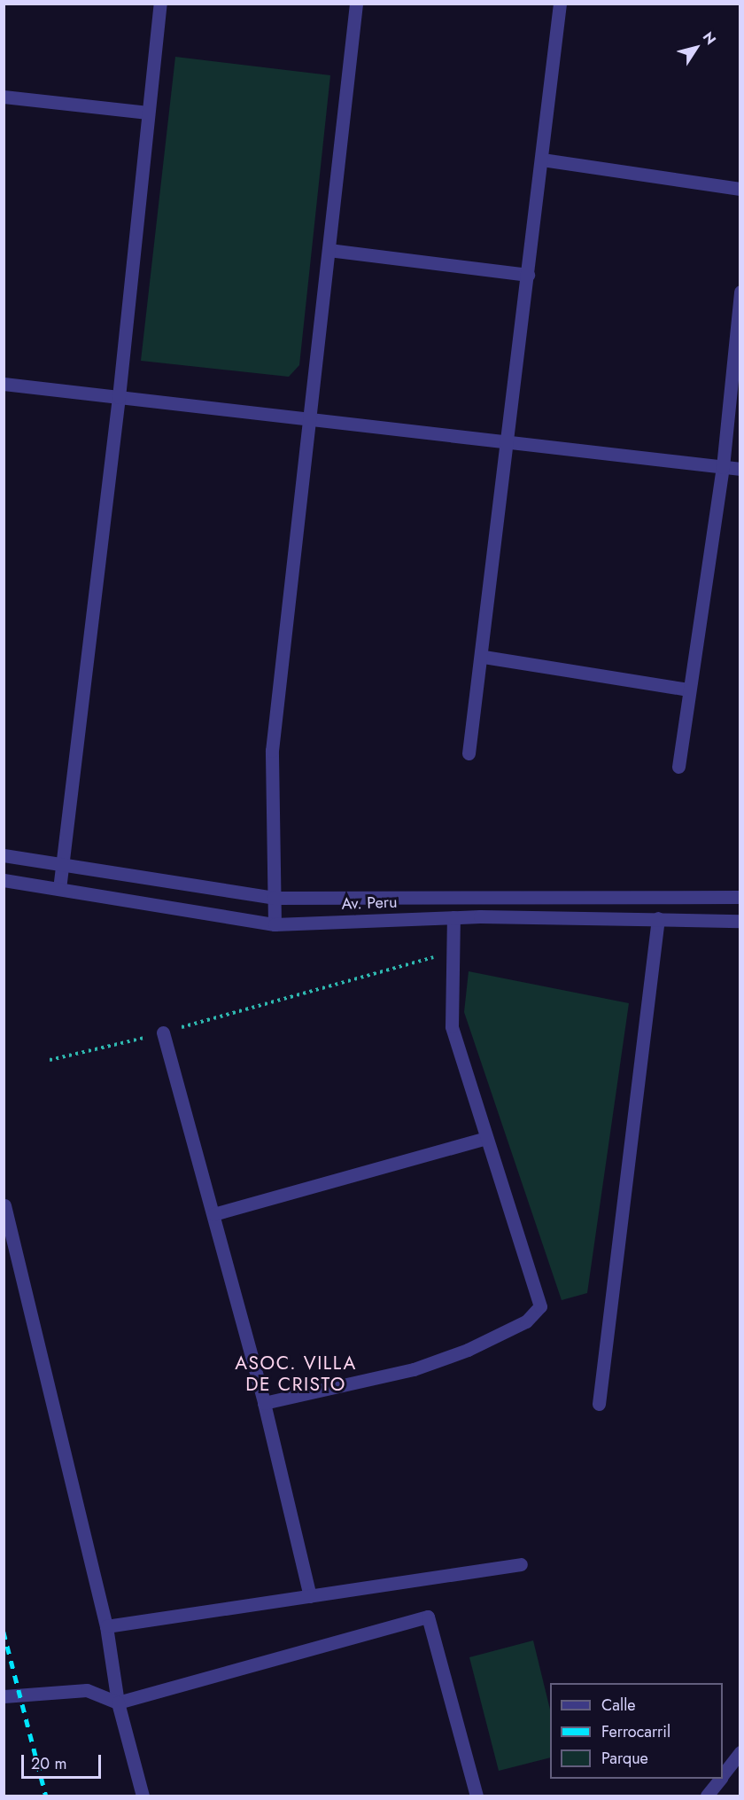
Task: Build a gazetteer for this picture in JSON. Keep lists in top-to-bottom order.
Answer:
{
  "streets": {
    "street": ["Av. Peru"]
  },
  "districts": ["ASOC. VILLA DE CRISTO"],
  "legend": ["Calle", "Ferrocarril", "Parque"],
  "scale_bar": "20 m",
  "north": "top right"
}
